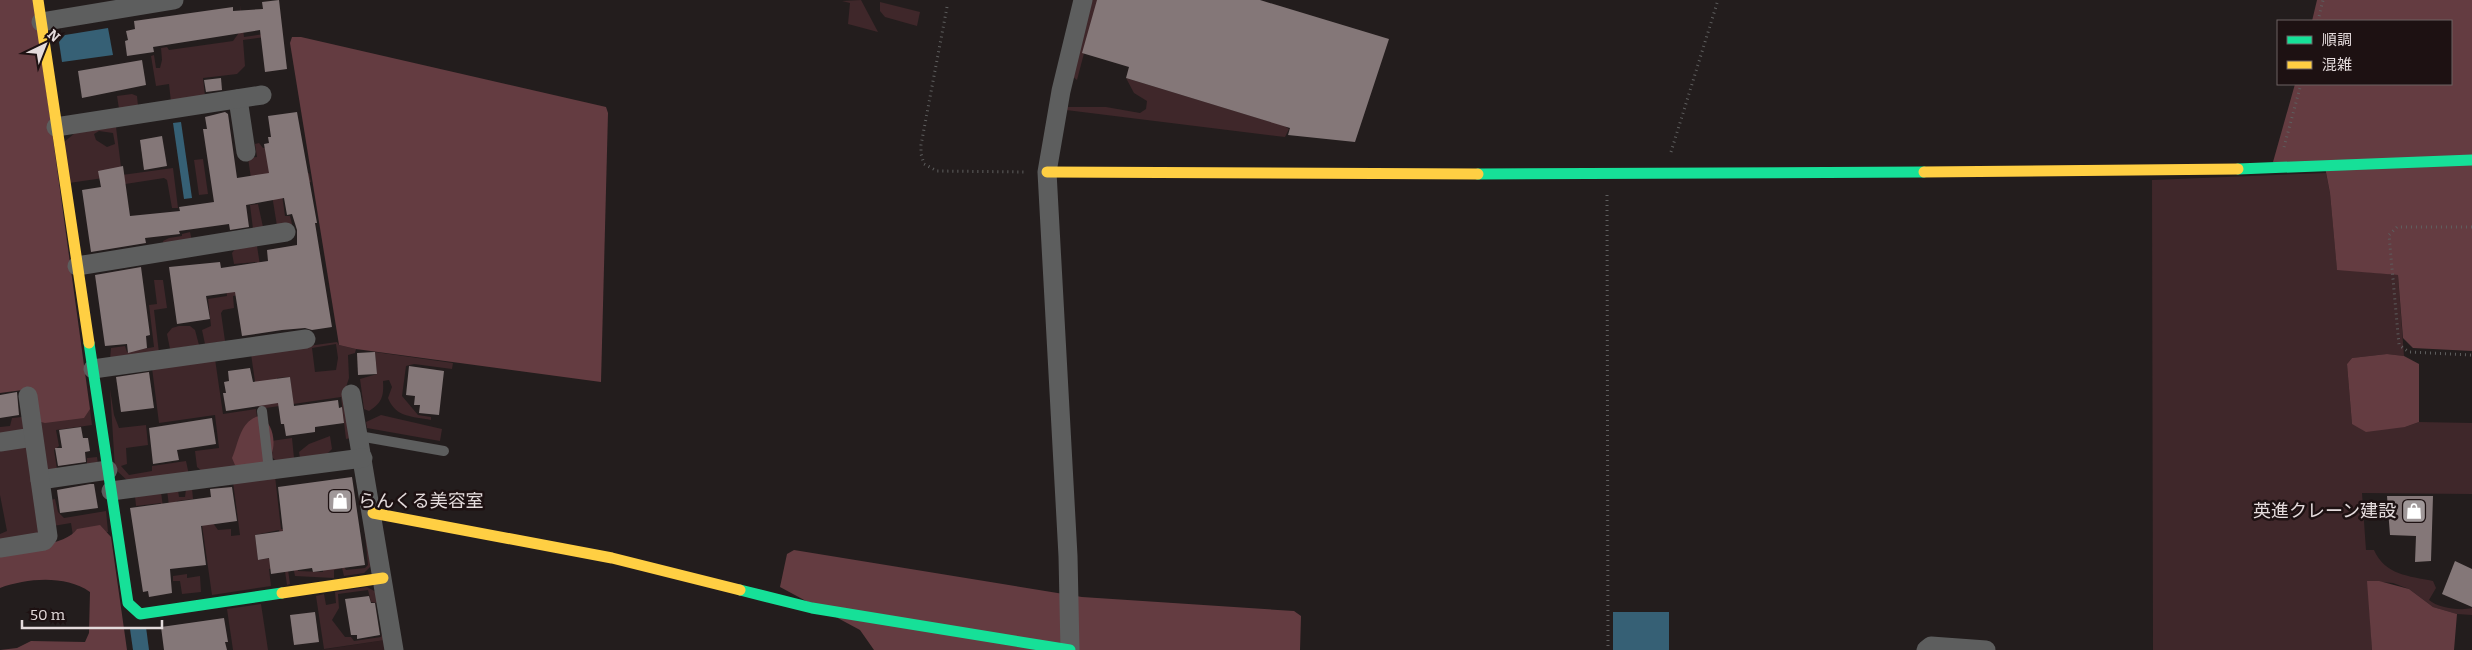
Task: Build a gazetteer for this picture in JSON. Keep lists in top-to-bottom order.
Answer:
{
  "places": {
    "shop": ["らんくる美容室", "英進クレーン建設"]
  },
  "legend": ["順調", "混雑"],
  "scale_bar": "50 m",
  "north": "top right"
}
